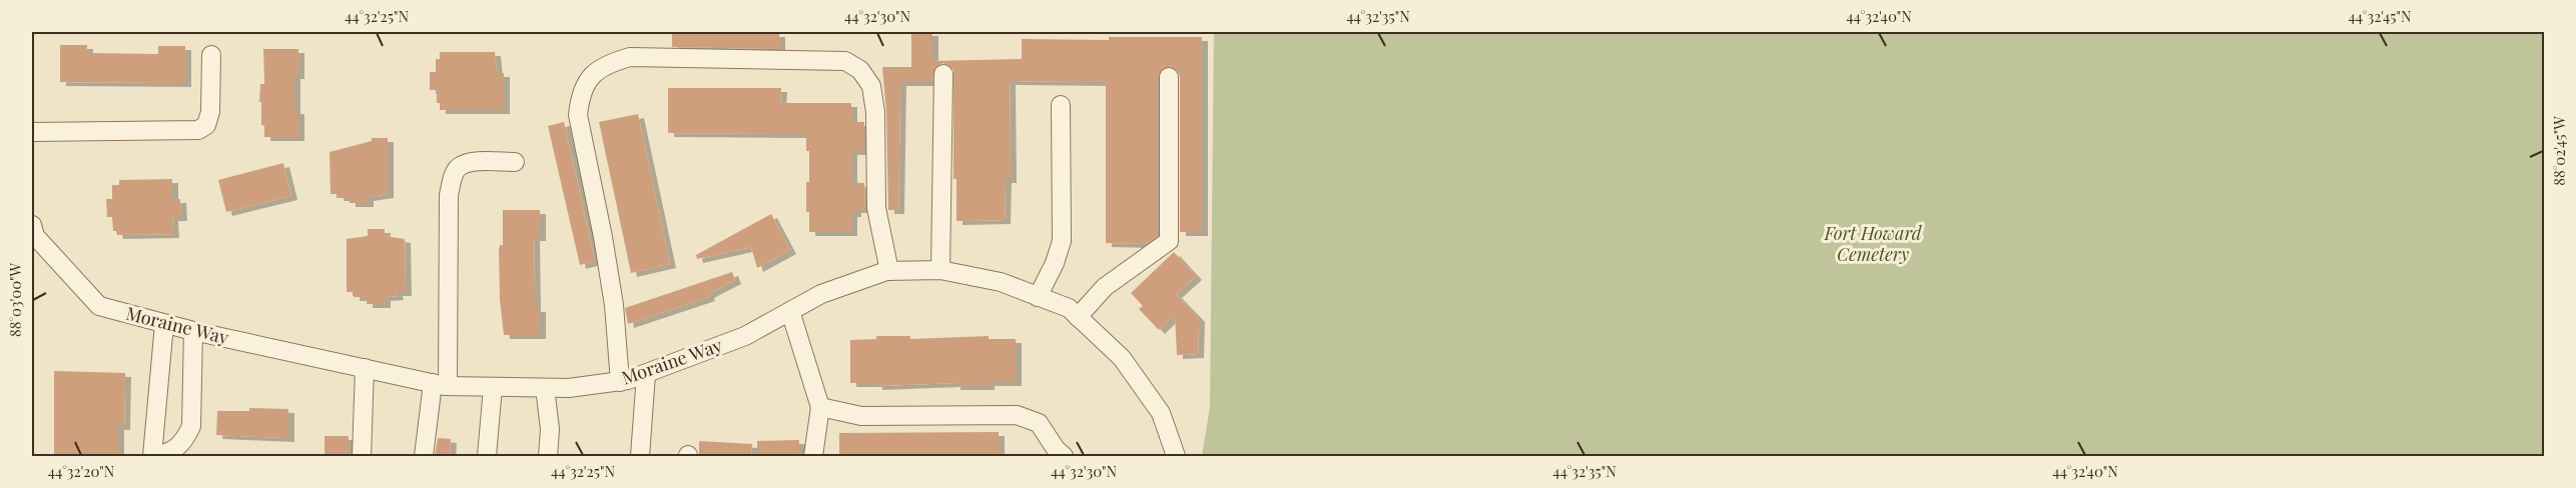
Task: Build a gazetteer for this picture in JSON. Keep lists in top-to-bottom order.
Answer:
{
  "streets": {
    "street": ["Moraine Way"]
  },
  "parks": ["Fort Howard Cemetery"],
  "coordinates": [
    "44°32'25\"N",
    "44°32'30\"N",
    "44°32'35\"N",
    "44°32'40\"N",
    "44°32'45\"N",
    "88°02'45\"W",
    "88°03'00\"W",
    "44°32'20\"N"
  ]
}
